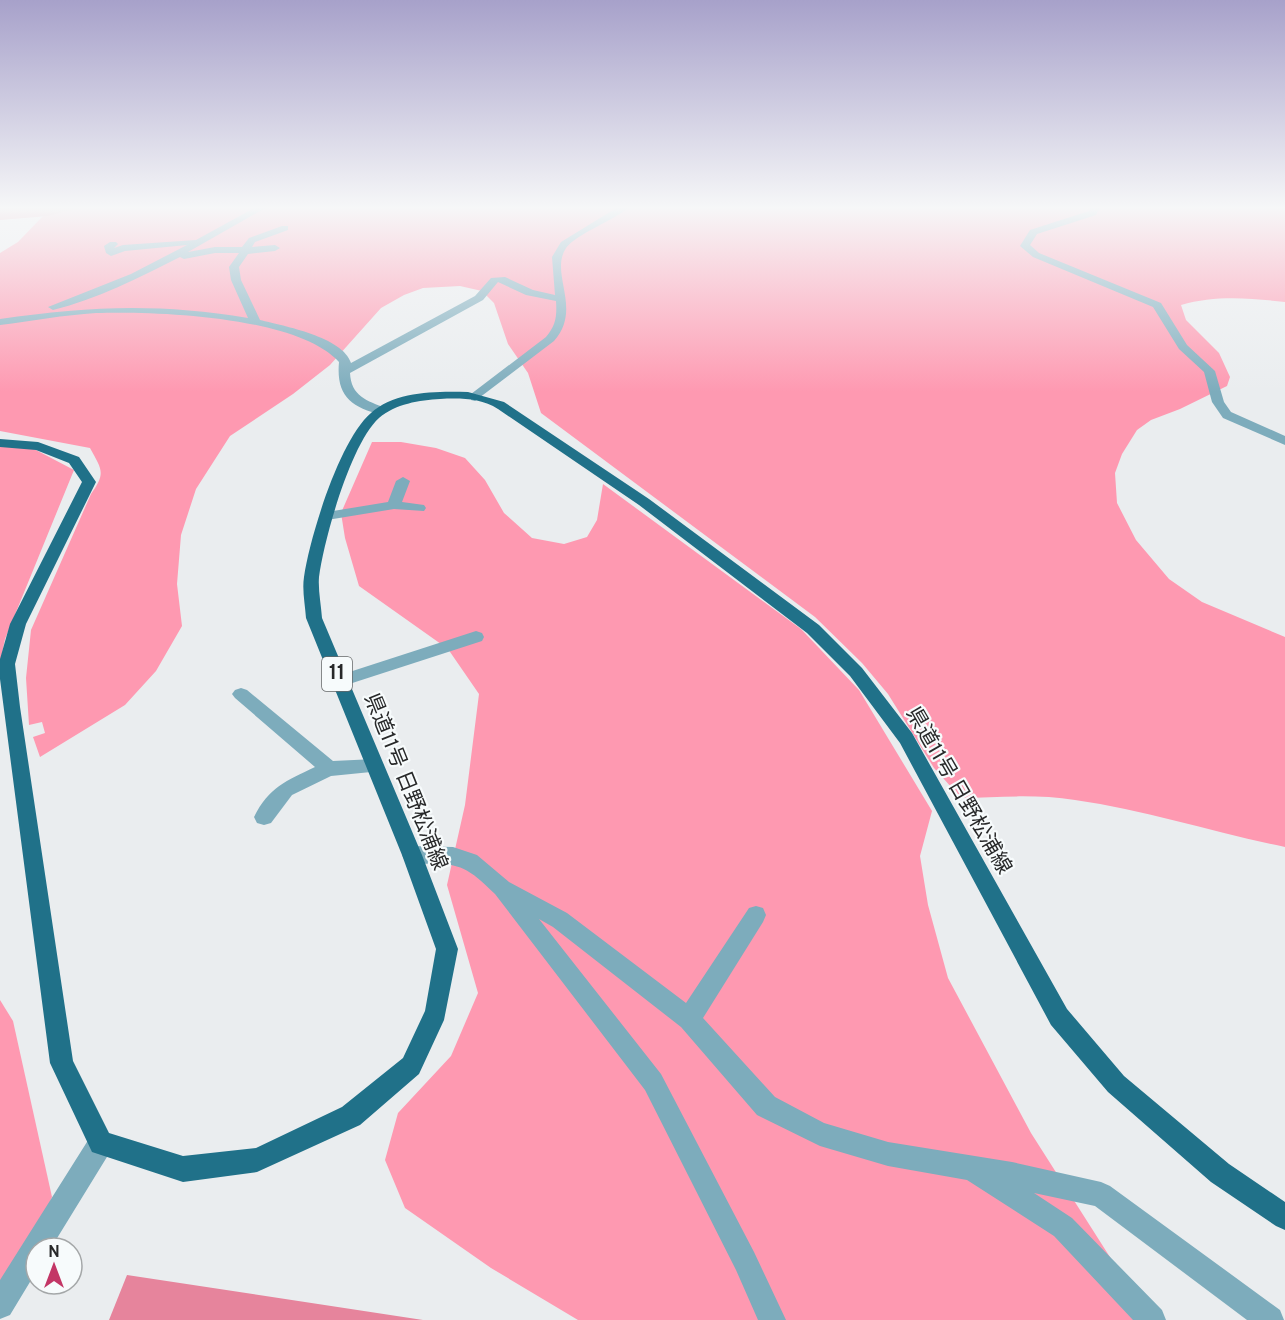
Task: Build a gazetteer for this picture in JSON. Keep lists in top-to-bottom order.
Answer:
{
  "streets": {
    "main road": ["11", "県道11号 日野松浦線"]
  },
  "north": "top"
}
